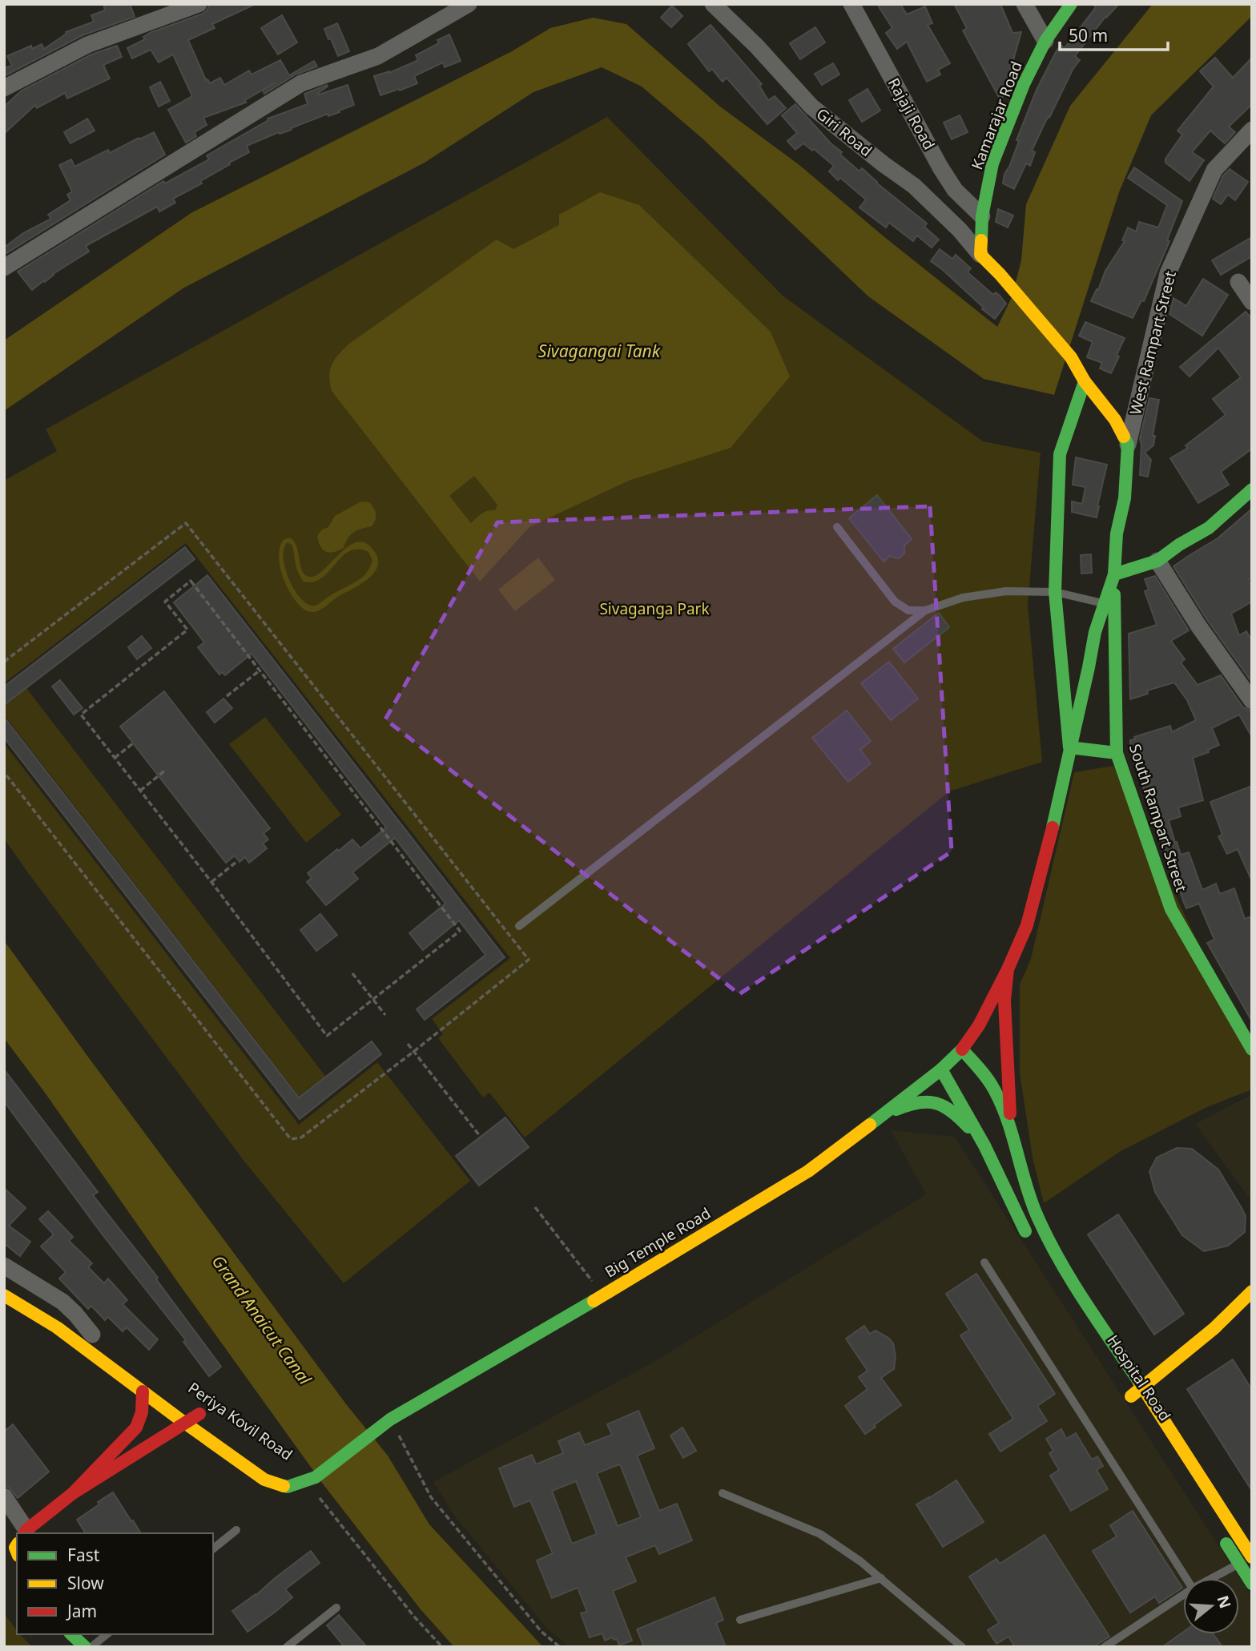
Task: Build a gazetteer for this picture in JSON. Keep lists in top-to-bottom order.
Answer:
{
  "streets": {
    "main road": [
      "Kamarajar Road",
      "South Rampart Street",
      "Big Temple Road",
      "Hospital Road",
      "Periya Kovil Road"
    ],
    "street": ["Rajaji Road", "Giri Road", "West Rampart Street"]
  },
  "crossings": [
    ["Rajaji Road", "Kamarajar Road"],
    ["Kamarajar Road", "Giri Road"],
    ["Big Temple Road", "Periya Kovil Road"]
  ],
  "water": ["Sivagangai Tank", "Grand Anaicut Canal"],
  "parks": ["Sivaganga Park"],
  "legend": ["Fast", "Slow", "Jam"],
  "scale_bar": "50 m",
  "north": "right"
}
